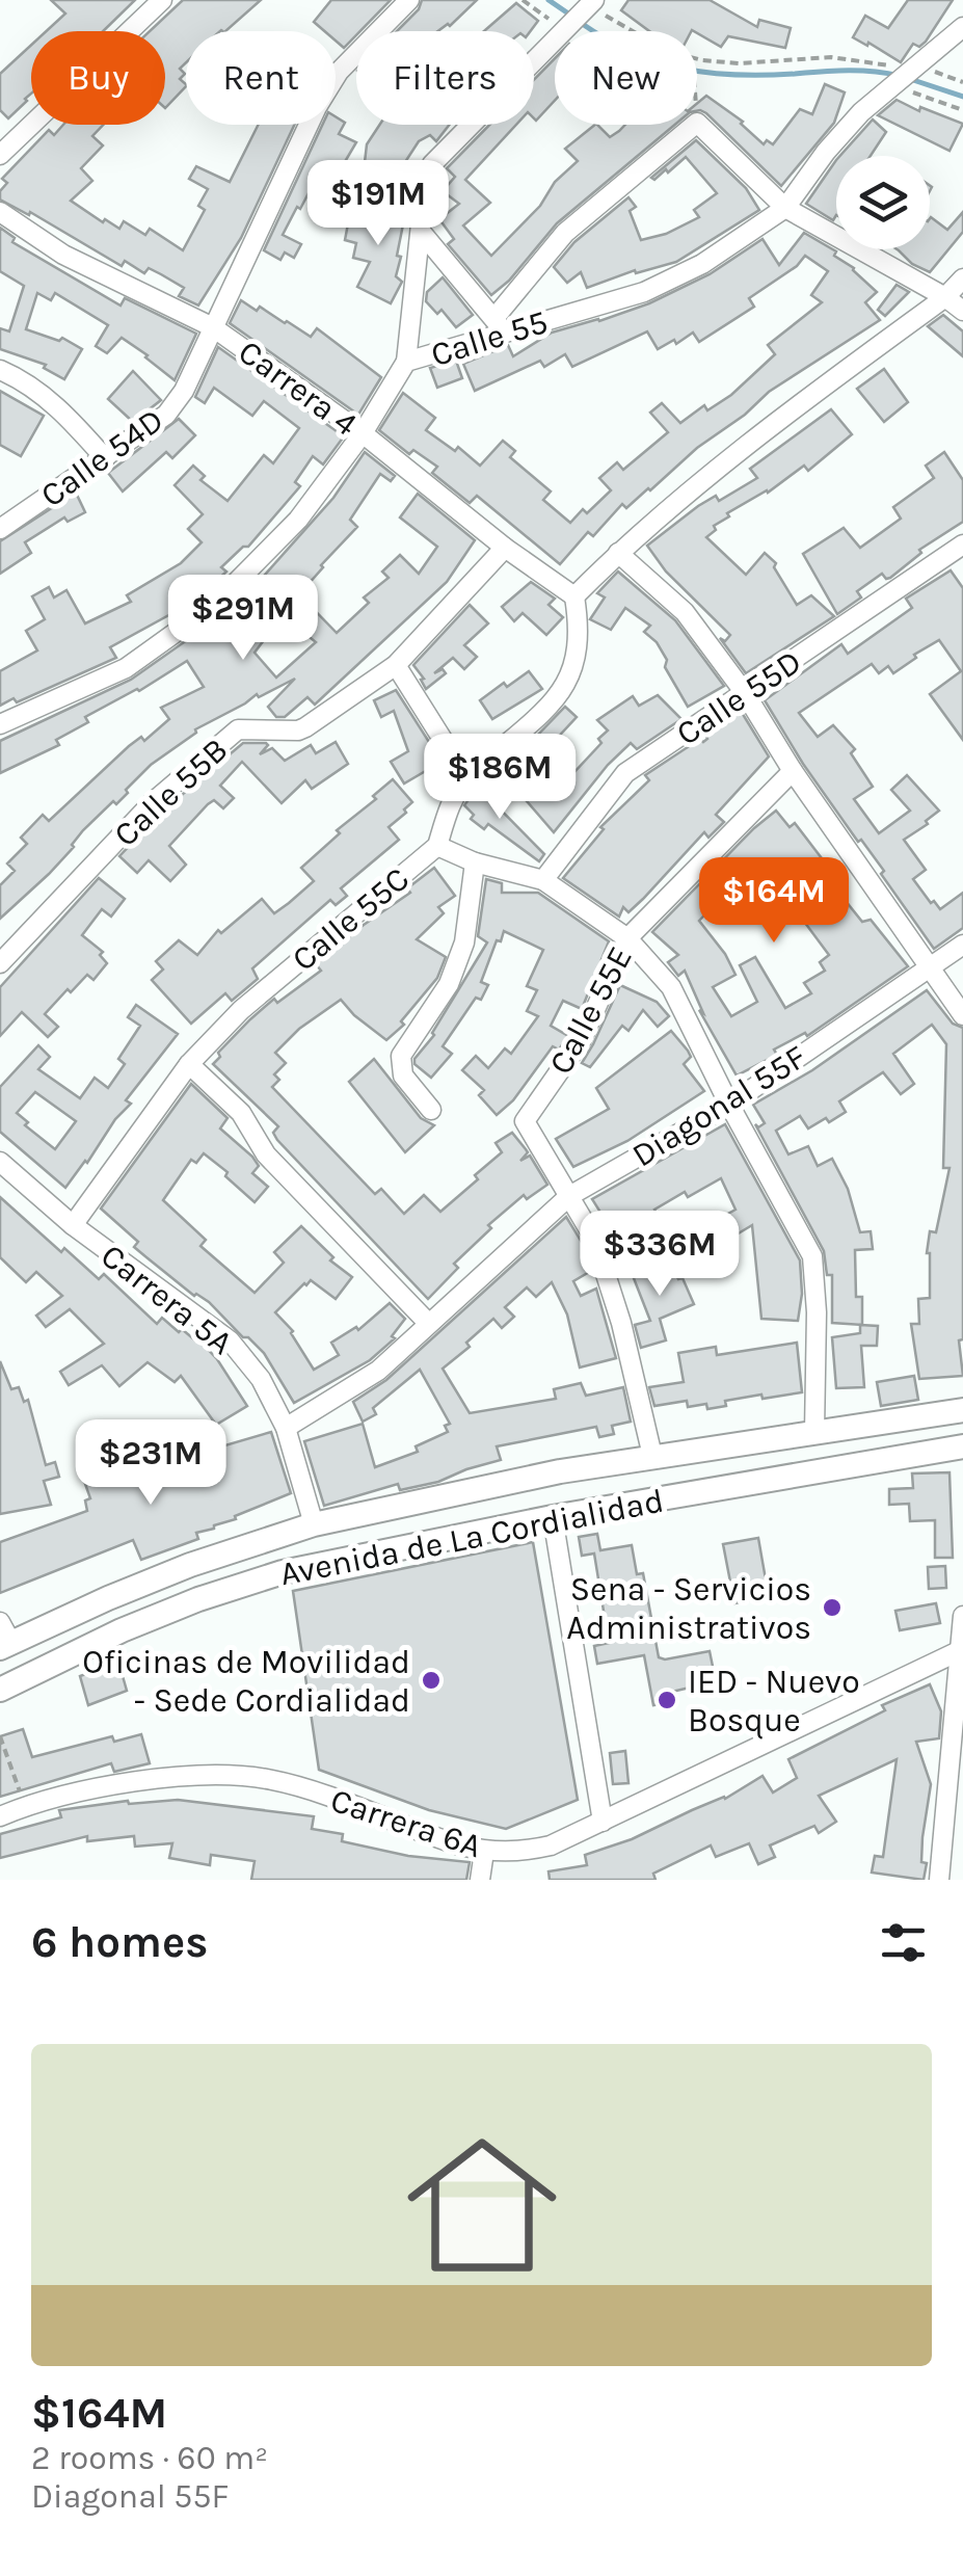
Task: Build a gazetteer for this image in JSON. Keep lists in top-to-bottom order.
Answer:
{
  "streets": {
    "main road": ["Avenida de La Cordialidad"],
    "street": [
      "Calle 55",
      "Carrera 4",
      "Calle 54D",
      "Calle 55D",
      "Calle 55B",
      "Calle 55C",
      "Calle 55E",
      "Diagonal 55F",
      "Carrera 5A",
      "Carrera 6A"
    ]
  },
  "crossings": [
    ["Calle 55", "Carrera 4"],
    ["Carrera 4", "Calle 54D"],
    ["Carrera 4", "Calle 55B"],
    ["Carrera 4", "Calle 55C"],
    ["Calle 55C", "Carrera 5A"],
    ["Calle 55E", "Diagonal 55F"],
    ["Diagonal 55F", "Carrera 5A"],
    ["Carrera 5A", "Avenida de La Cordialidad"]
  ],
  "places": ["Sena - Servicios Administrativos", "Oficinas de Movilidad - Sede Cordialidad", "IED - Nuevo Bosque"],
  "page": {
    "chip": [
      "Buy",
      "Rent",
      "Filters",
      "New"
    ],
    "price": [
      "$191M",
      "$291M",
      "$186M",
      "$164M",
      "$336M",
      "$231M"
    ],
    "heading": "6 homes",
    "list": [
      {
        "name": "$164M",
        "note": "2 rooms · 60 m² · Diagonal 55F"
      }
    ]
  }
}
